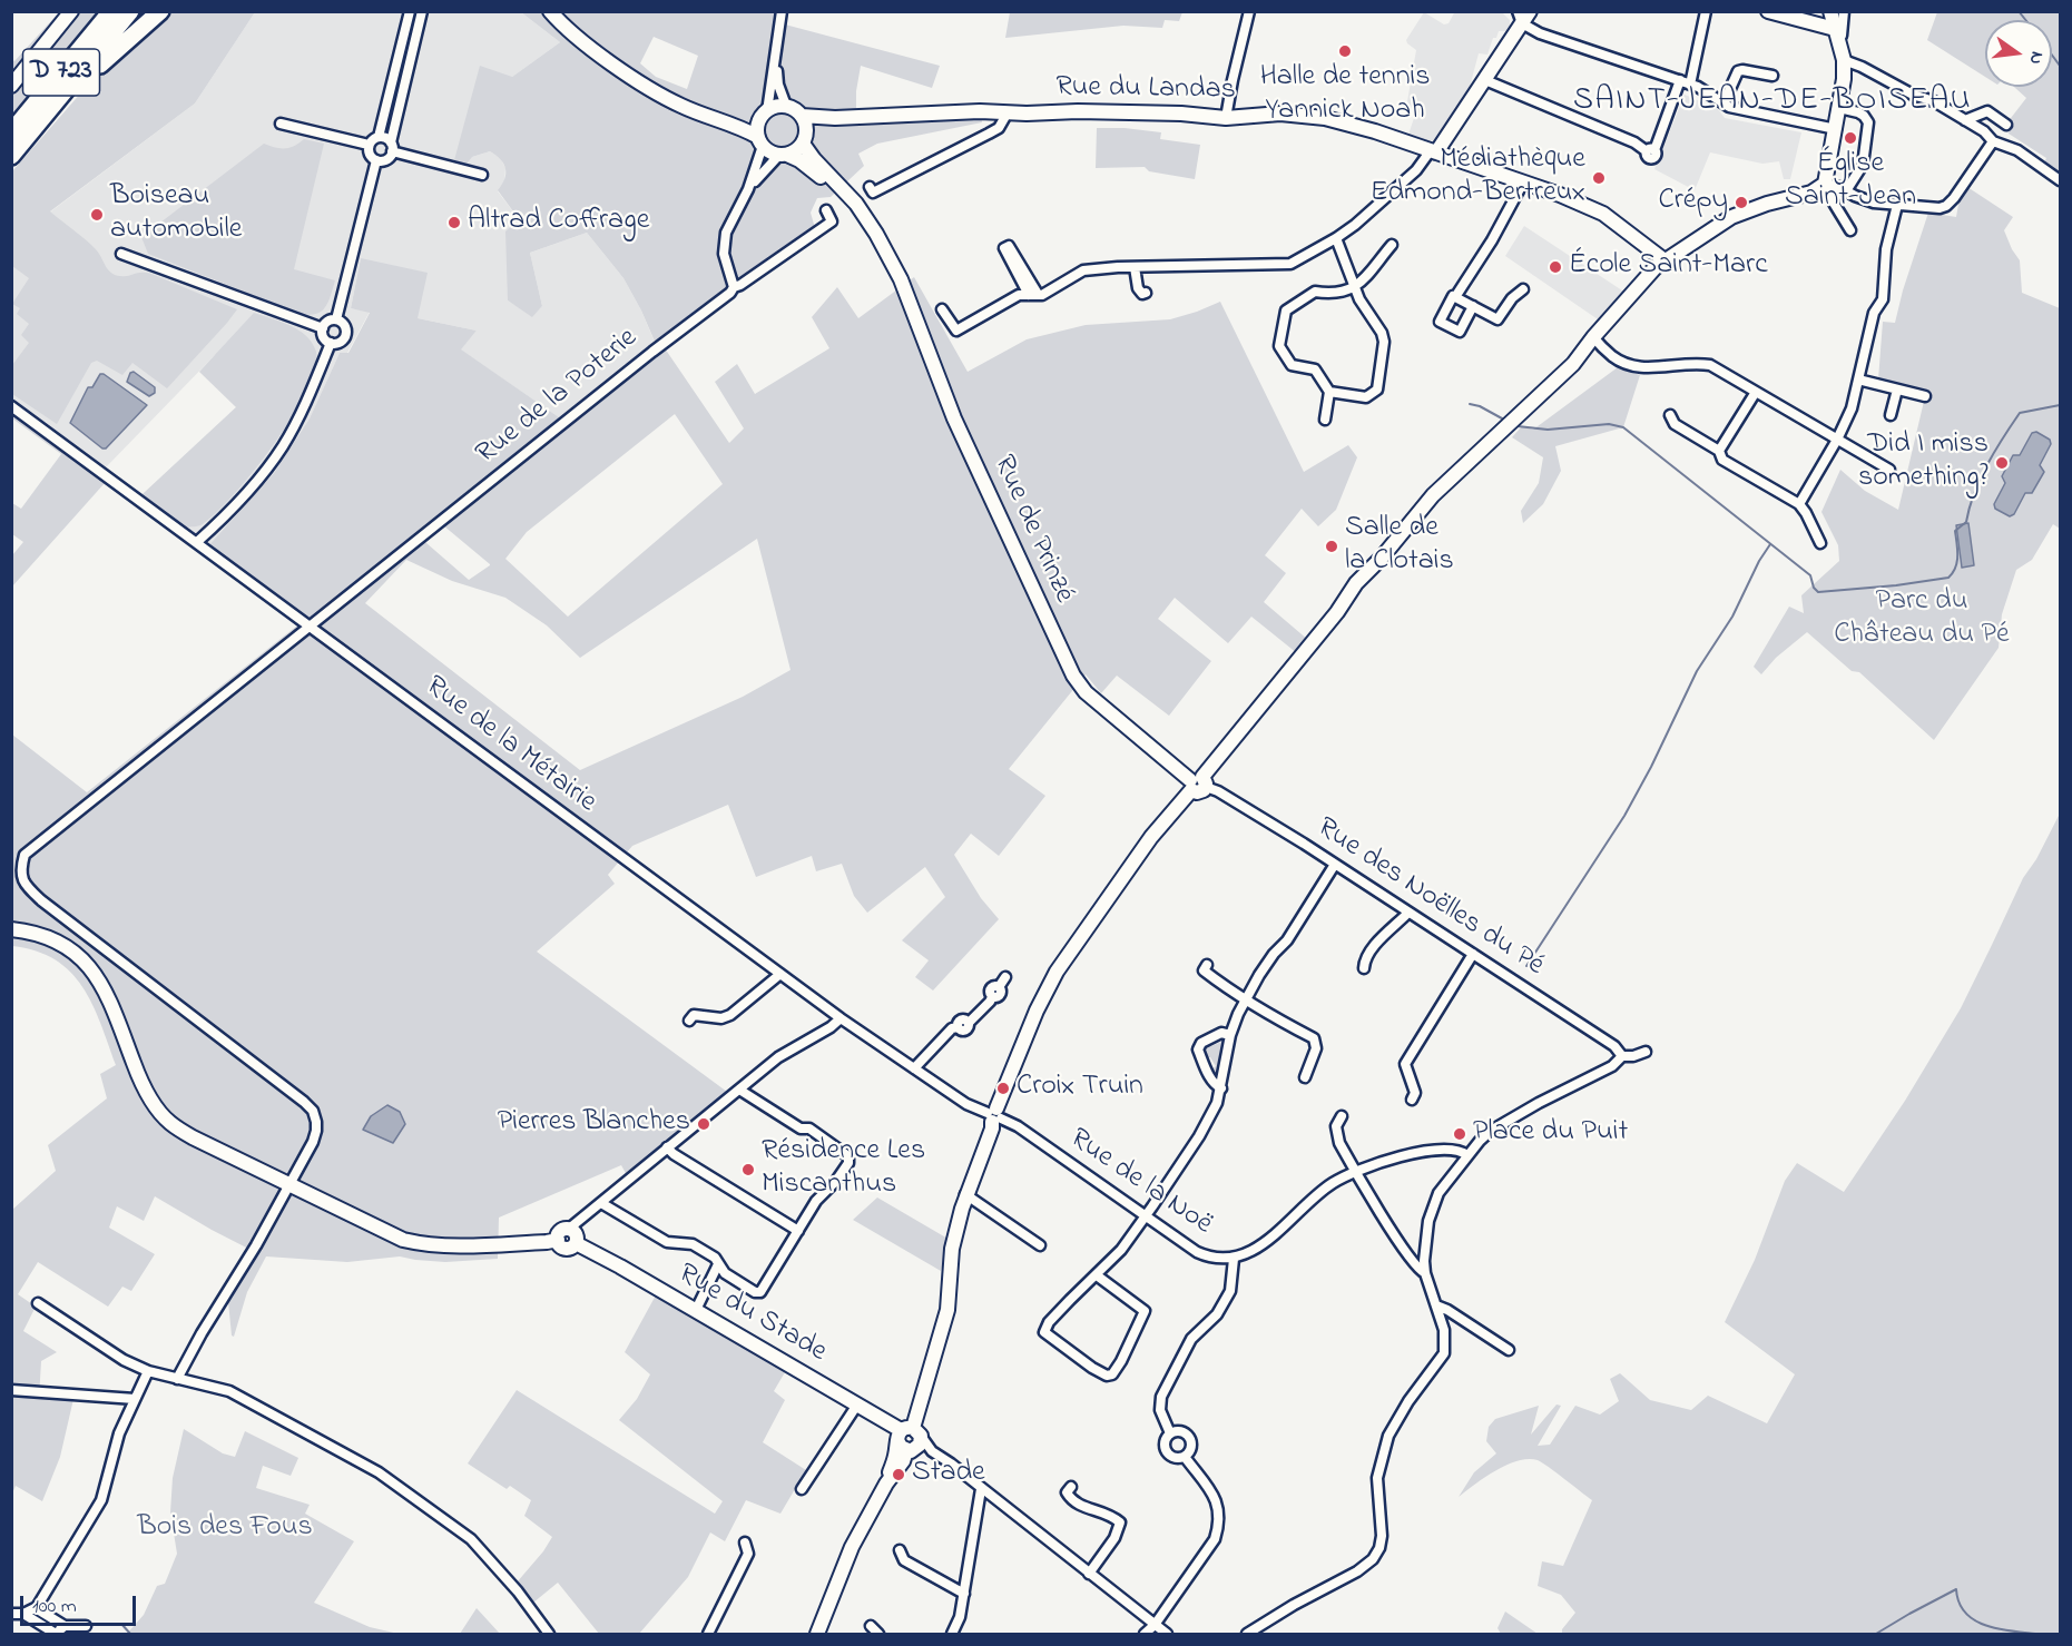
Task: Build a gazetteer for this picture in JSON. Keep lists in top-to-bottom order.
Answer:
{
  "streets": {
    "highway": ["D 723"],
    "street": [
      "Rue du Landas",
      "Rue de la Poterie",
      "Rue de Prinzé",
      "Rue de la Métairie",
      "Rue des Noëlles du Pé",
      "Rue de la Noë",
      "Rue du Stade"
    ]
  },
  "crossings": [
    ["Rue du Landas", "Rue de Prinzé"],
    ["Rue de la Poterie", "Rue de la Métairie"],
    ["Rue de Prinzé", "Rue des Noëlles du Pé"],
    ["Rue de la Métairie", "Rue de la Noë"]
  ],
  "districts": ["SAINT-JEAN-DE-BOISEAU"],
  "parks": ["Parc du Château du Pé", "Bois des Fous"],
  "places": [
    "Halle de tennis Yannick Noah",
    "Église Saint-Jean",
    "Médiathèque Edmond-Bertreux",
    "Crépy",
    "Boiseau automobile",
    "Altrad Coffrage",
    "École Saint-Marc",
    "Did I miss something?",
    "Salle de la Clotais",
    "Croix Truin",
    "Pierres Blanches",
    "Place du Puit",
    "Résidence Les Miscanthus",
    "Stade"
  ],
  "scale_bar": "100 m",
  "north": "right"
}
